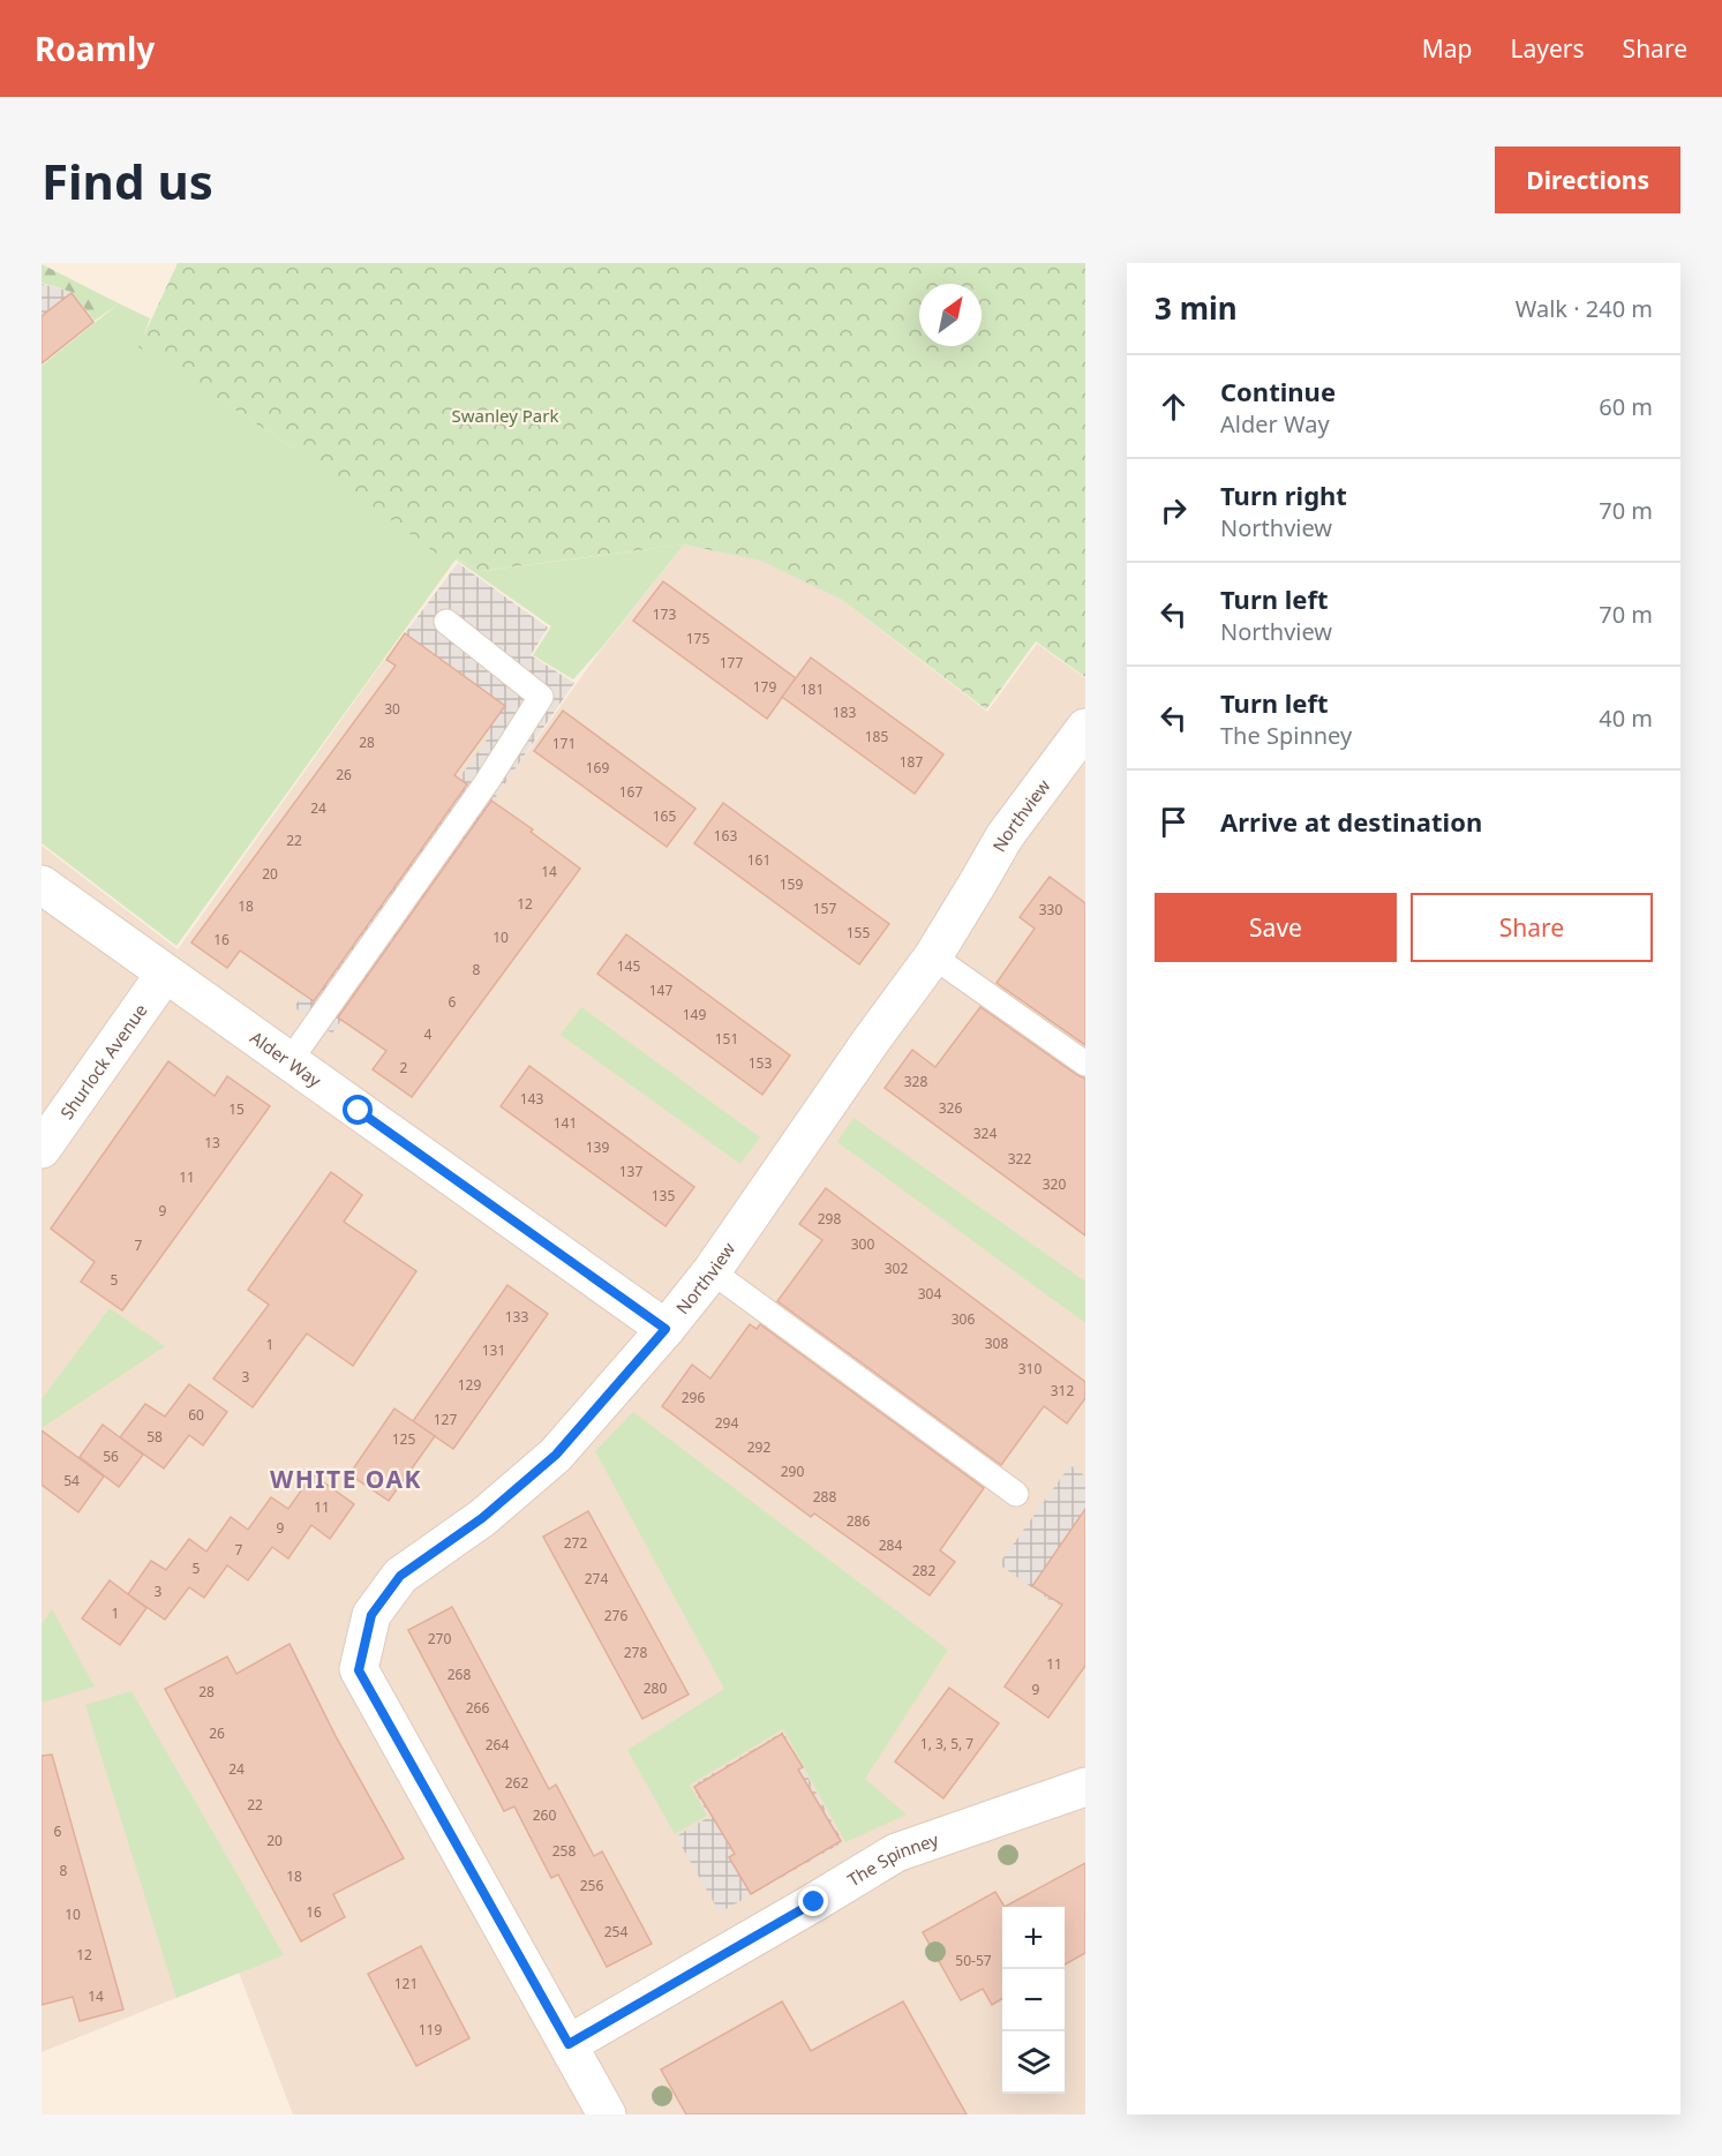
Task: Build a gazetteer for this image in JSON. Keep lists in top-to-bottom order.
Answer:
{
  "streets": {
    "street": [
      "Northview",
      "Alder Way",
      "Shurlock Avenue",
      "The Spinney"
    ]
  },
  "crossings": [
    ["Northview", "Alder Way"],
    ["Northview", "The Spinney"],
    ["Alder Way", "Shurlock Avenue"]
  ],
  "districts": ["WHITE OAK"],
  "parks": ["Swanley Park"],
  "house_numbers": [
    "173",
    "175",
    "177",
    "179",
    "181",
    "30",
    "183",
    "185",
    "28",
    "171",
    "187",
    "169",
    "26",
    "167",
    "24",
    "165",
    "163",
    "22",
    "161",
    "14",
    "20",
    "159",
    "12",
    "18",
    "157",
    "330",
    "155",
    "10",
    "16",
    "145",
    "8",
    "147",
    "6",
    "149",
    "4",
    "151",
    "153",
    "2",
    "328",
    "143",
    "326",
    "15",
    "141",
    "324",
    "13",
    "139",
    "322",
    "137",
    "11",
    "320",
    "135",
    "9",
    "298",
    "300",
    "7",
    "302",
    "5",
    "304",
    "133",
    "306",
    "308",
    "1",
    "131",
    "310",
    "3",
    "129",
    "312",
    "296",
    "60",
    "127",
    "294",
    "58",
    "125",
    "292",
    "56",
    "290",
    "54",
    "288",
    "11",
    "286",
    "9",
    "272",
    "284",
    "7",
    "5",
    "282",
    "274",
    "3",
    "1",
    "276",
    "270",
    "278",
    "11",
    "268",
    "280",
    "9",
    "28",
    "266",
    "26",
    "1, 3, 5, 7",
    "264",
    "24",
    "262",
    "22",
    "260",
    "6",
    "20",
    "258",
    "8",
    "18",
    "256",
    "16",
    "10",
    "254",
    "12",
    "50-57",
    "121",
    "14",
    "119"
  ],
  "north": "top right",
  "page": {
    "header": "Roamly",
    "nav": ["Map", "Layers", "Share"],
    "buttons": [
      "Directions",
      ["Save", "Share"]
    ],
    "title": "Find us",
    "heading": ["3 min", "Walk · 240 m"],
    "list": [
      ["Continue", "Alder Way", "60 m"],
      ["Turn right", "Northview", "70 m"],
      ["Turn left", "Northview", "70 m"],
      ["Turn left", "The Spinney", "40 m"],
      "Arrive at destination"
    ],
    "map_buttons": ["+", "−"]
  }
}
